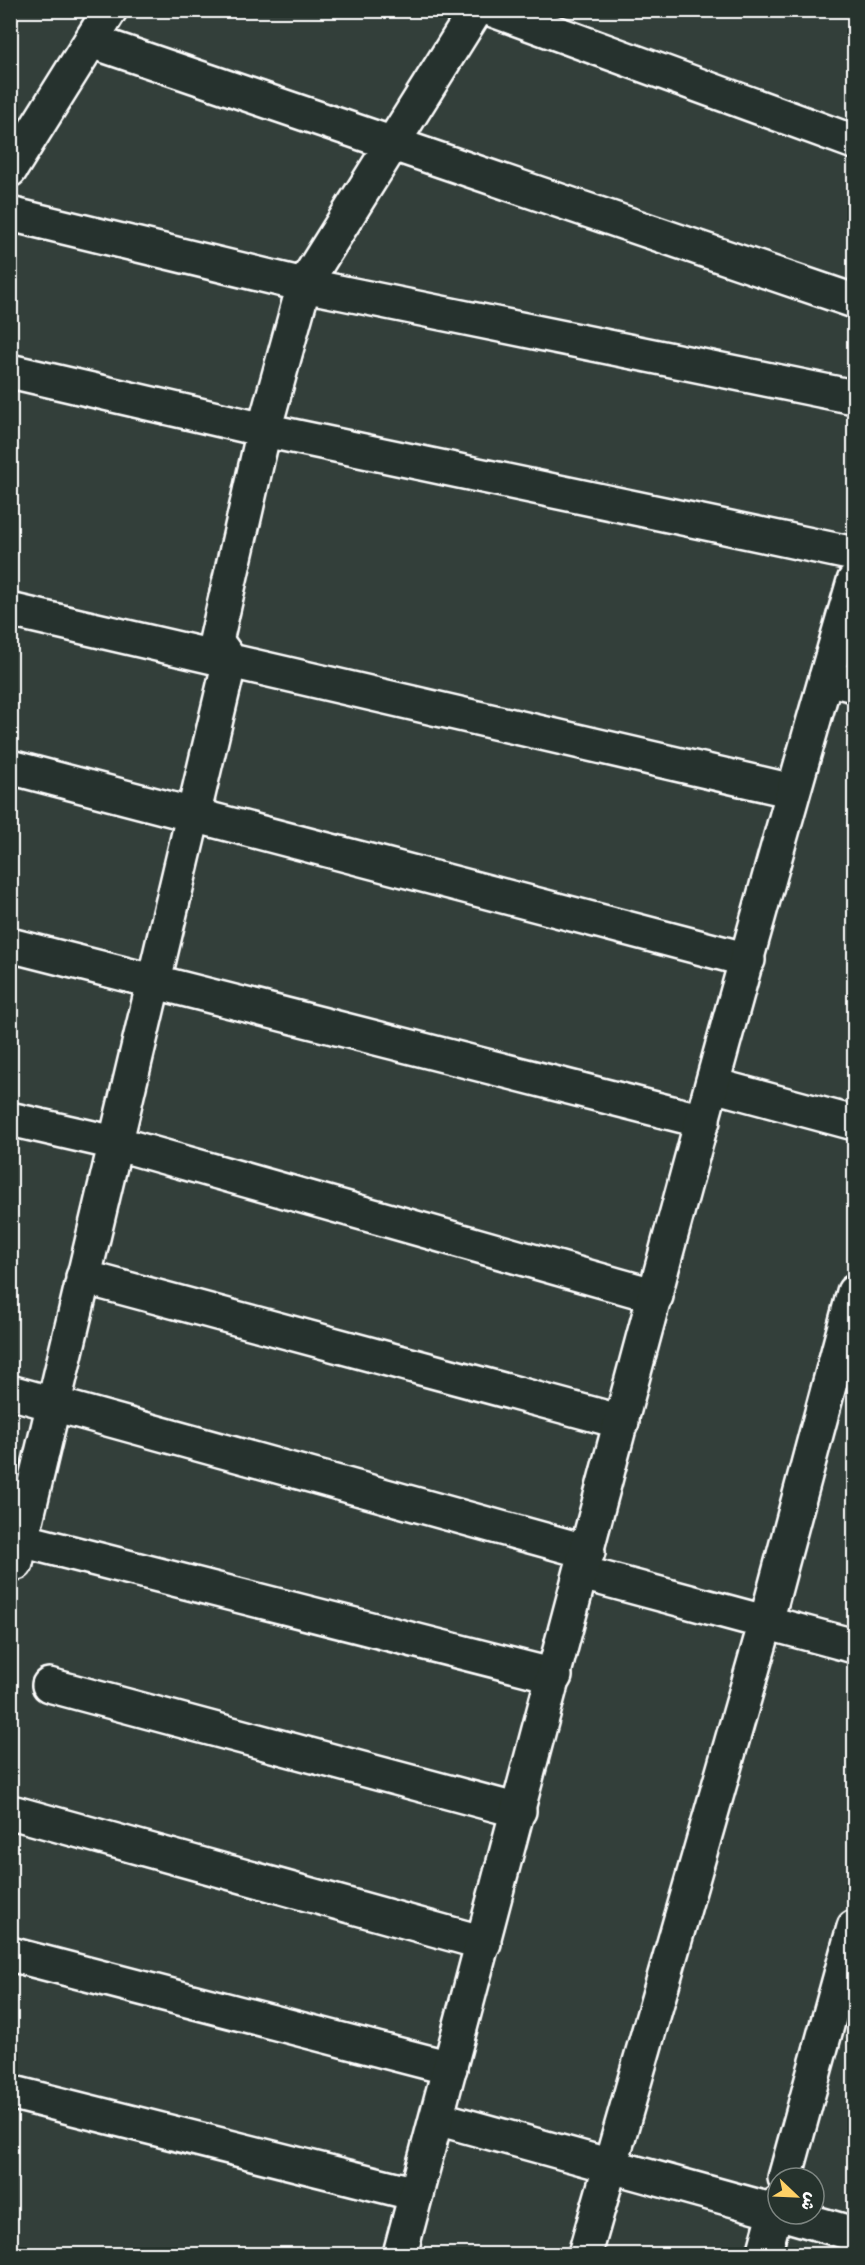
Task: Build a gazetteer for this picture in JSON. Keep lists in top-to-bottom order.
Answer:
{
  "north": "bottom right"
}
